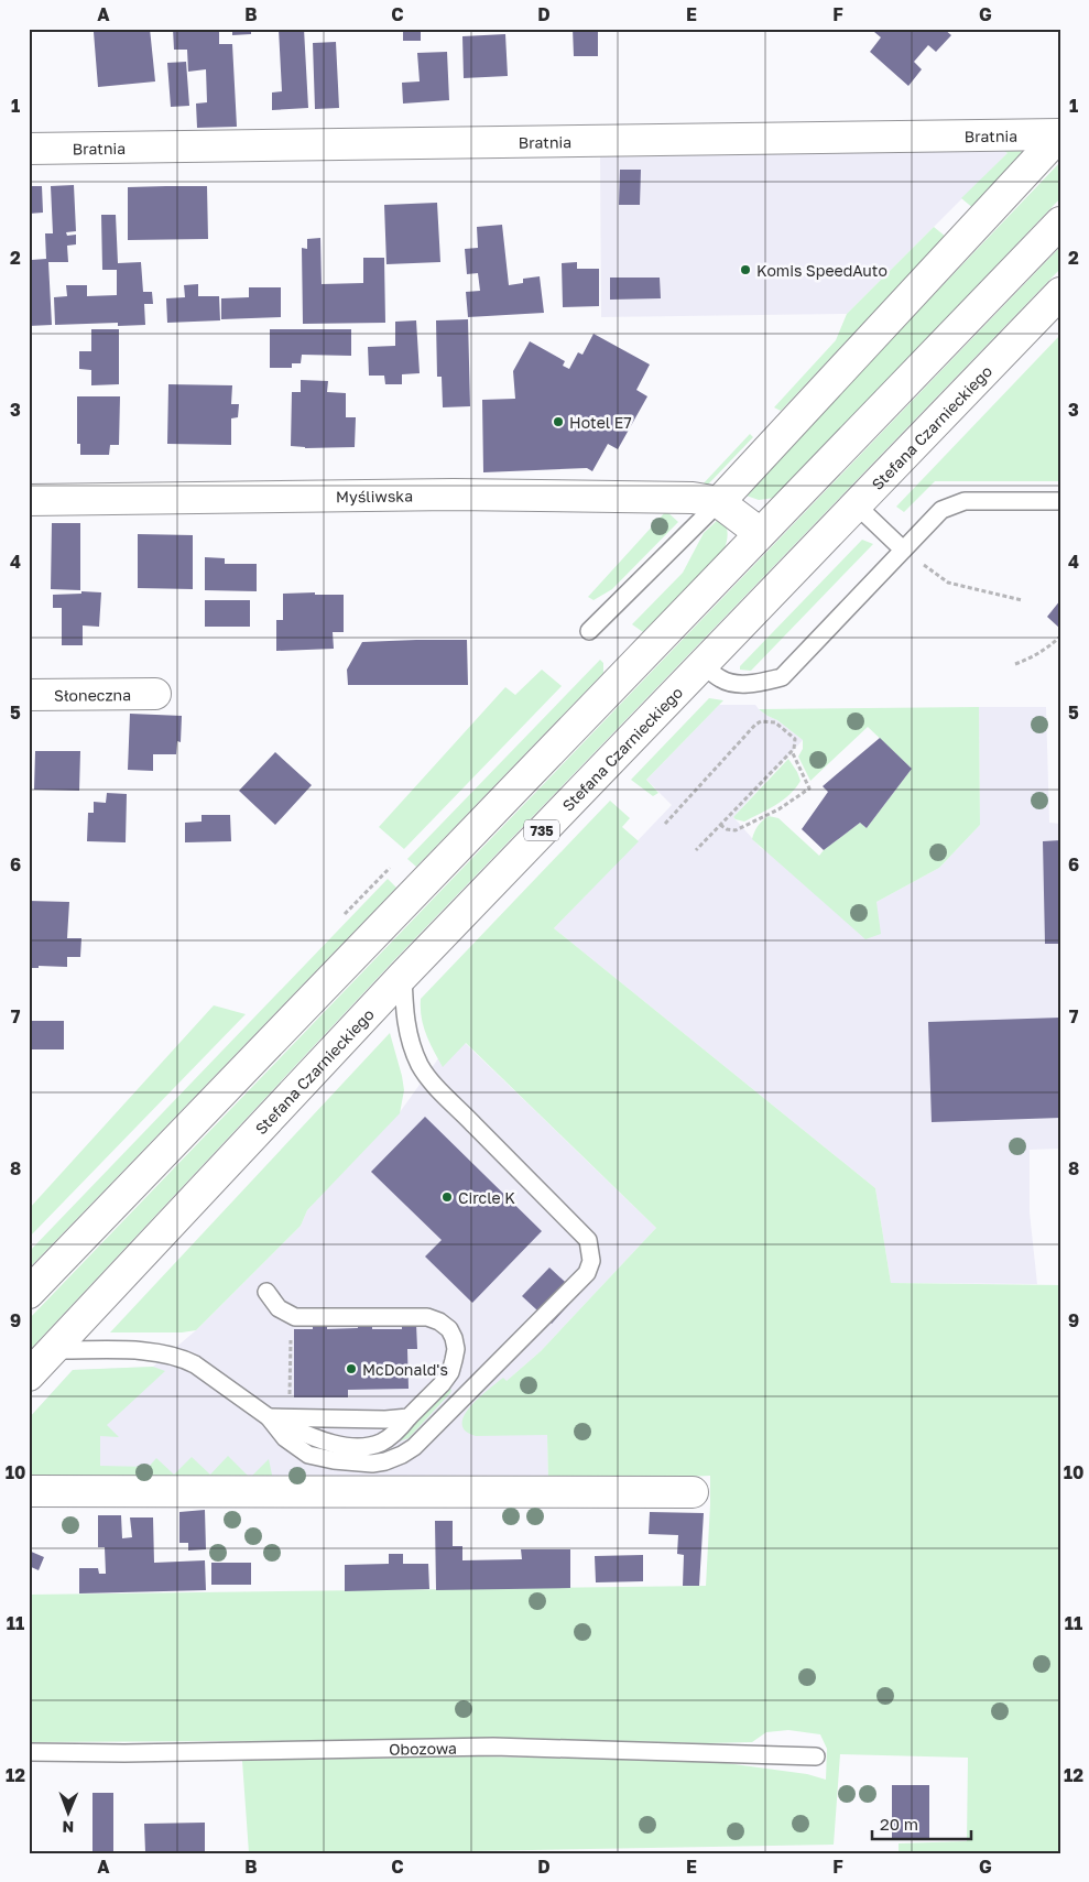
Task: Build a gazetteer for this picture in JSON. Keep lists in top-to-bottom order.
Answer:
{
  "streets": {
    "street": [
      "Bratnia",
      "Stefana Czarnieckiego",
      "Myśliwska",
      "Słoneczna",
      "735"
    ],
    "lane": ["Obozowa"]
  },
  "places": [
    "Komis SpeedAuto",
    "Hotel E7",
    "Circle K",
    "McDonald's"
  ],
  "scale_bar": "20 m",
  "north": "bottom",
  "grid": {
    "columns": [
      "A",
      "B",
      "C",
      "D",
      "E",
      "F",
      "G"
    ],
    "rows": [
      "1",
      "2",
      "3",
      "4",
      "5",
      "6",
      "7",
      "8",
      "9",
      "10",
      "11",
      "12"
    ]
  }
}
